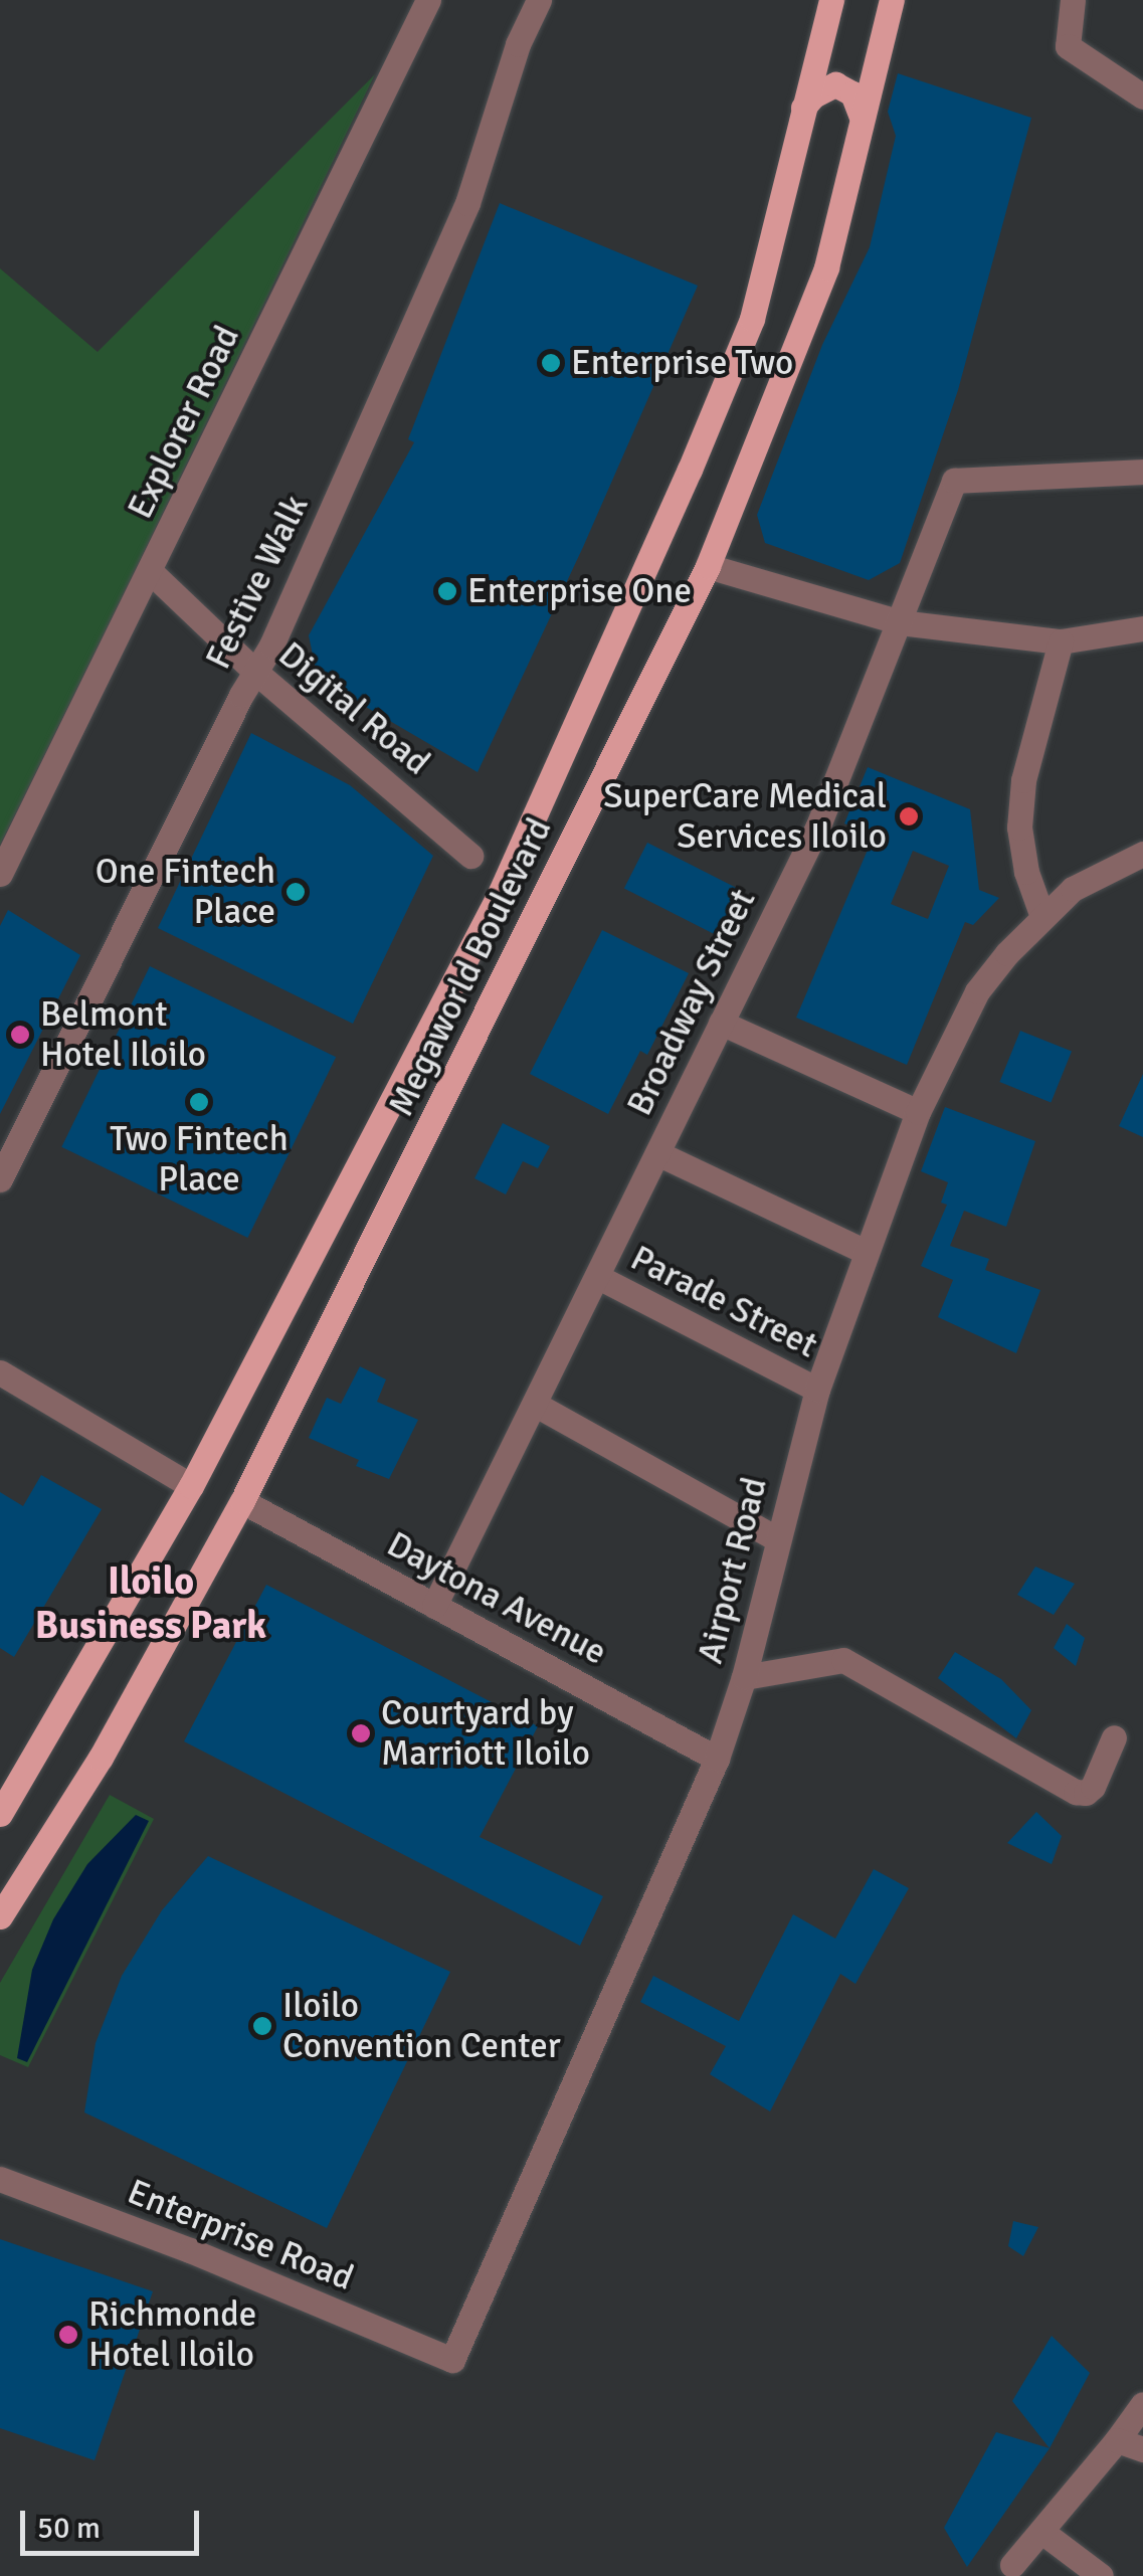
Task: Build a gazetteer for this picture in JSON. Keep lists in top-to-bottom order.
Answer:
{
  "streets": {
    "main road": ["Megaworld Boulevard"],
    "street": [
      "Explorer Road",
      "Festive Walk",
      "Digital Road",
      "Broadway Street",
      "Parade Street",
      "Airport Road",
      "Daytona Avenue",
      "Enterprise Road"
    ]
  },
  "crossings": [
    ["Explorer Road", "Digital Road"],
    ["Festive Walk", "Digital Road"],
    ["Megaworld Boulevard", "Daytona Avenue"],
    ["Broadway Street", "Parade Street"],
    ["Broadway Street", "Daytona Avenue"],
    ["Parade Street", "Airport Road"],
    ["Airport Road", "Daytona Avenue"],
    ["Airport Road", "Enterprise Road"]
  ],
  "districts": ["Iloilo Business Park"],
  "places": [
    "Enterprise Two",
    "Enterprise One",
    "SuperCare Medical Services Iloilo",
    "One Fintech Place",
    "Belmont Hotel Iloilo",
    "Two Fintech Place",
    "Courtyard by Marriott Iloilo",
    "Iloilo Convention Center",
    "Richmonde Hotel Iloilo"
  ],
  "scale_bar": "50 m"
}
